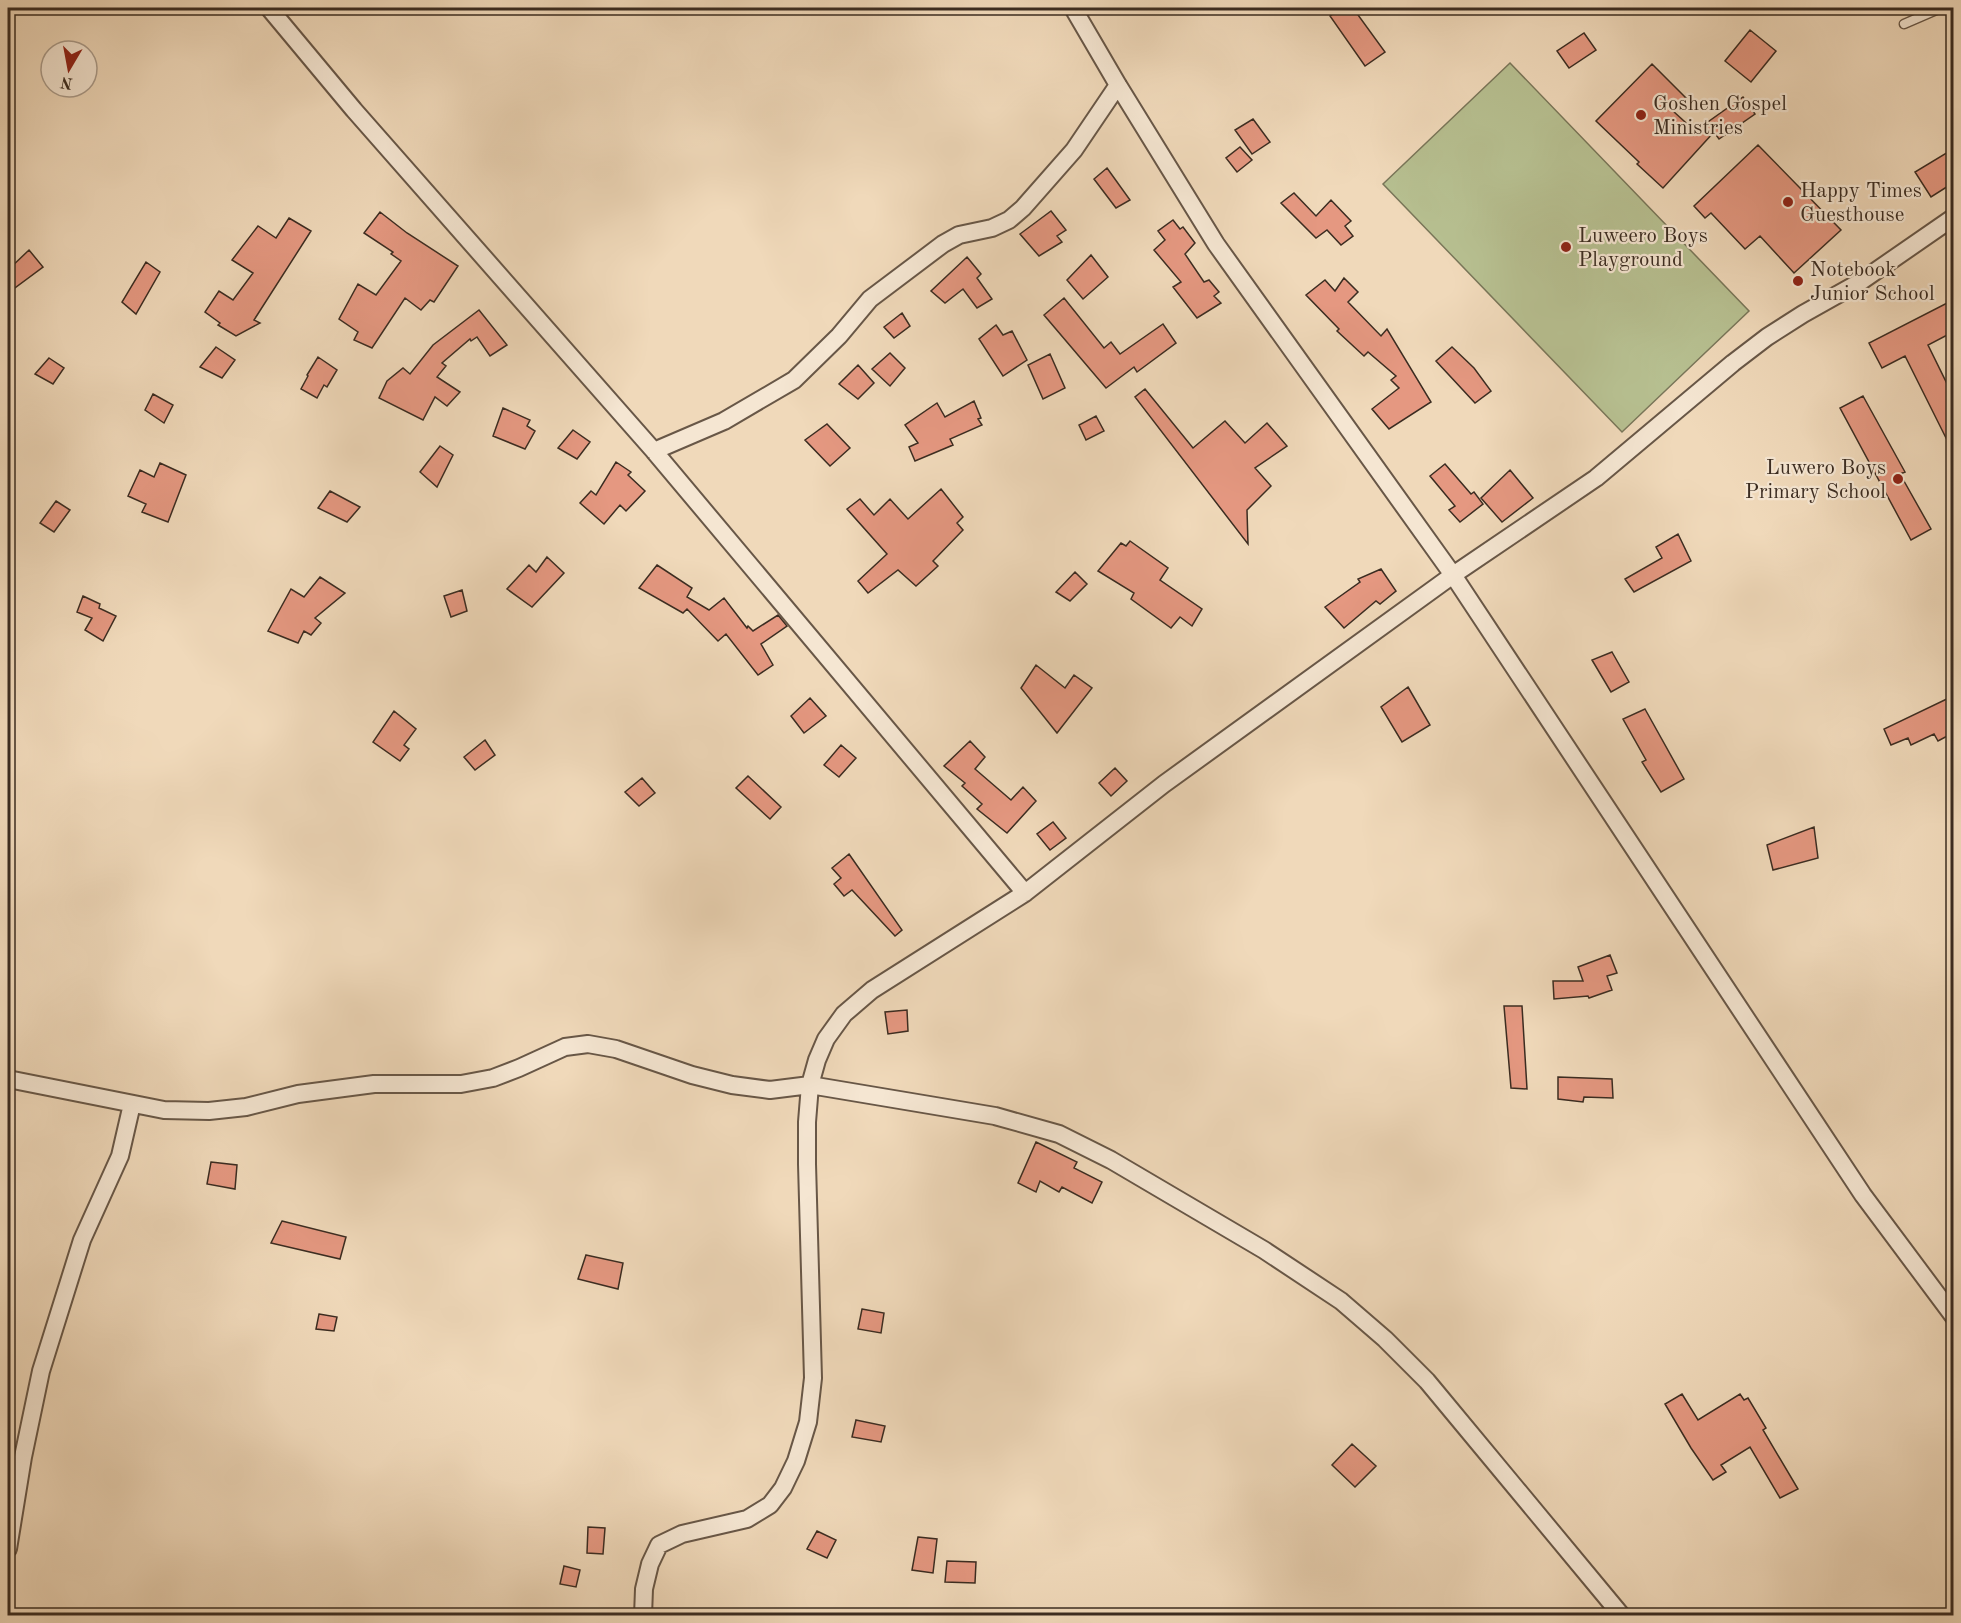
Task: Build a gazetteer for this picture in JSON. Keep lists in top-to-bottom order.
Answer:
{
  "places": [
    "Goshen Gospel Ministries",
    "Happy Times Guesthouse",
    "Luweero Boys Playground",
    "Notebook Junior School",
    "Luwero Boys Primary School"
  ],
  "north": "bottom"
}
